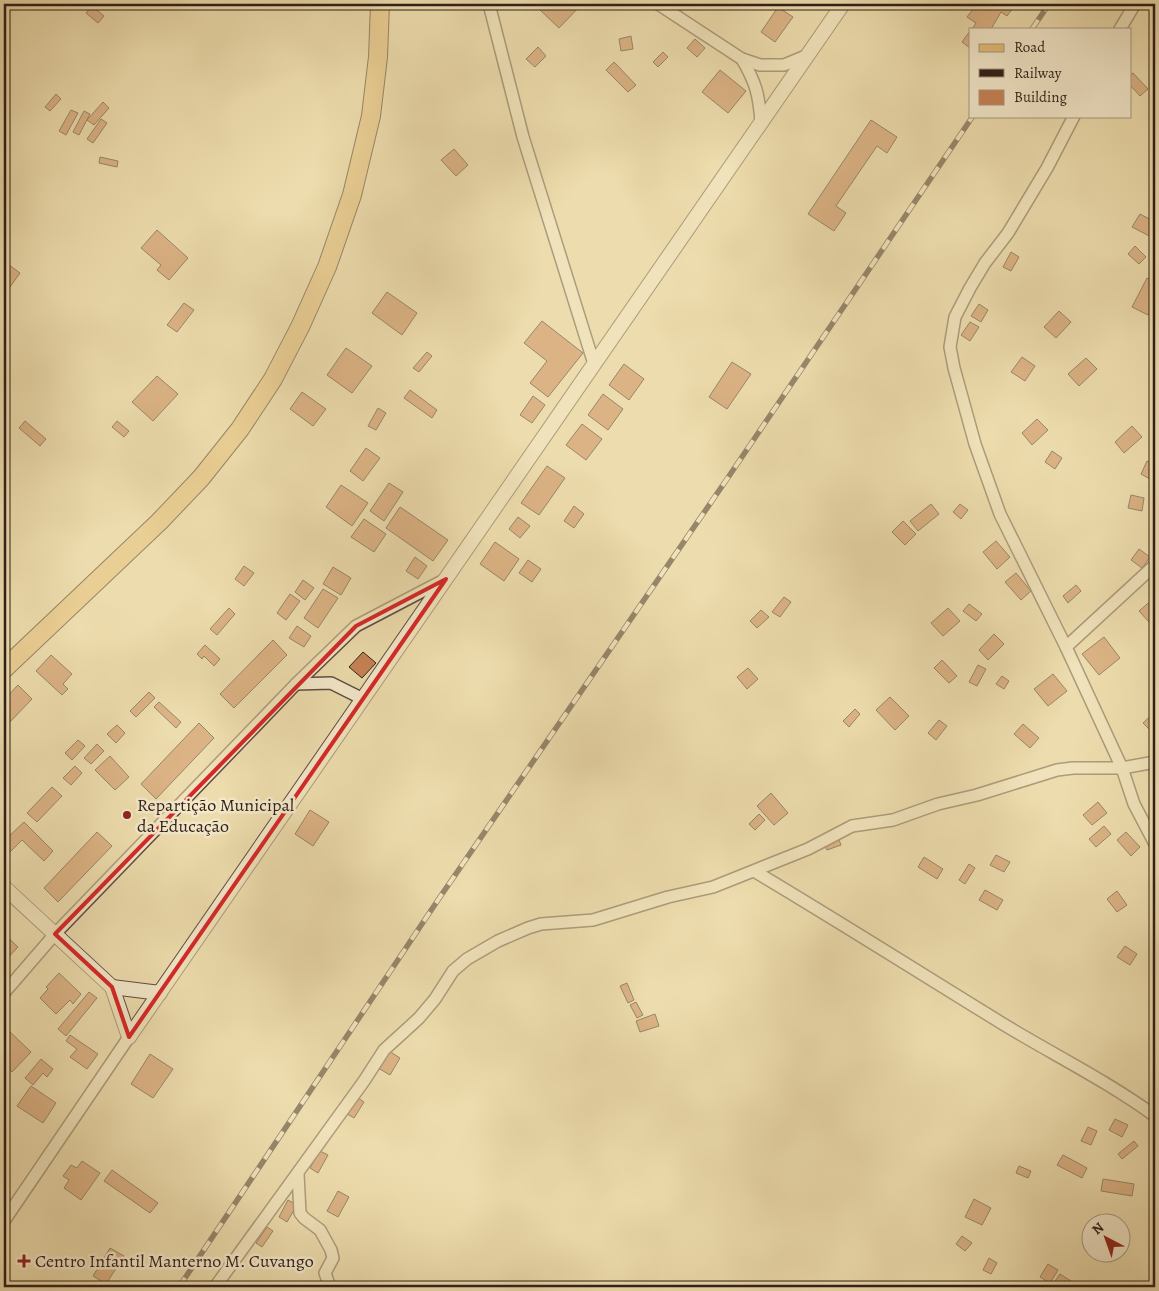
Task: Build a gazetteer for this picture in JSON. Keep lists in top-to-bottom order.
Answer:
{
  "places": {
    "other": ["Repartição Municipal da Educação"],
    "health": ["Centro Infantil Manterno M. Cuvango"]
  },
  "legend": ["Road", "Railway", "Building"],
  "north": "top left"
}
